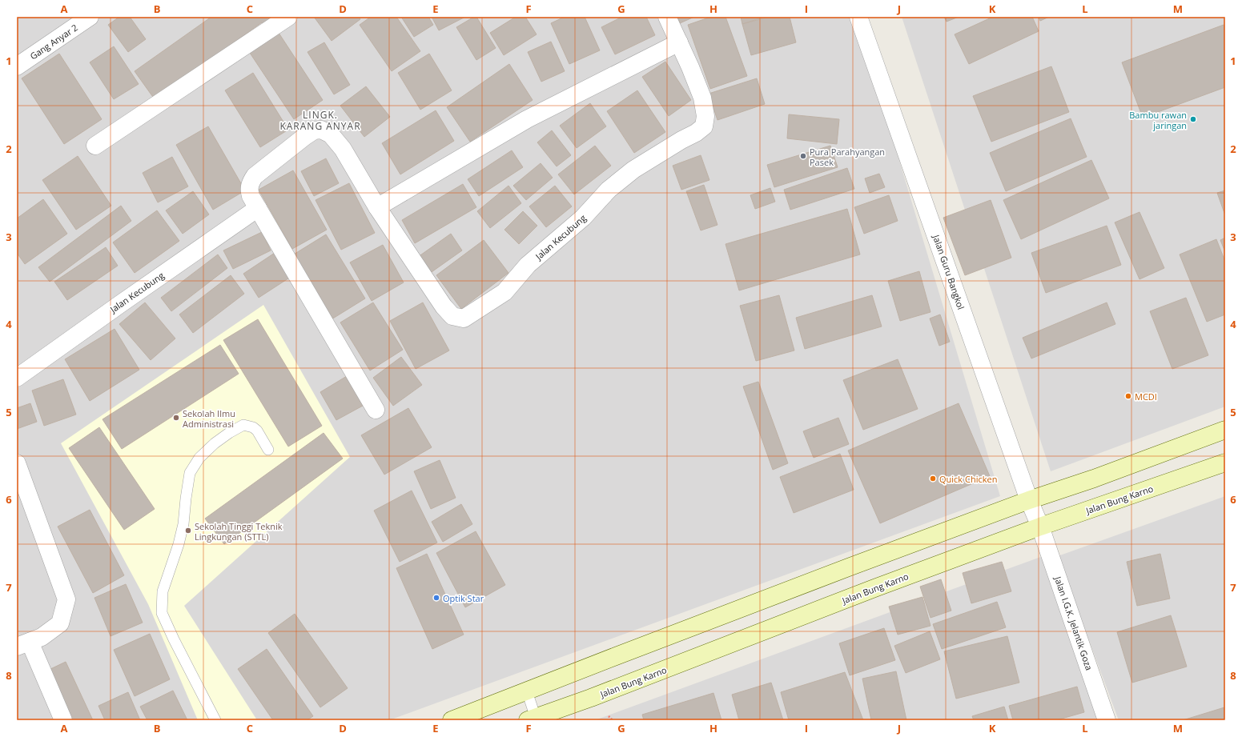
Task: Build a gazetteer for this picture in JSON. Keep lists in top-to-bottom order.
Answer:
{
  "streets": {
    "main road": ["Jalan Bung Karno"],
    "street": [
      "Gang Anyar 2",
      "Jalan Kecubung",
      "Jalan Guru Bangkol",
      "Jalan I.G.K. Jelantik Goza"
    ]
  },
  "crossings": [
    ["Jalan Guru Bangkol", "Jalan Bung Karno"],
    ["Jalan Guru Bangkol", "Jalan I.G.K. Jelantik Goza"],
    ["Jalan Bung Karno", "Jalan I.G.K. Jelantik Goza"]
  ],
  "districts": ["LINGK. KARANG ANYAR"],
  "places": [
    "Bambu rawan jaringan",
    "Pura Parahyangan Pasek",
    "MCDI",
    "Sekolah Ilmu Administrasi",
    "Quick Chicken",
    "Sekolah Tinggi Teknik Lingkungan (STTL)",
    "Optik Star"
  ],
  "grid": {
    "columns": [
      "A",
      "B",
      "C",
      "D",
      "E",
      "F",
      "G",
      "H",
      "I",
      "J",
      "K",
      "L",
      "M"
    ],
    "rows": [
      "1",
      "2",
      "3",
      "4",
      "5",
      "6",
      "7",
      "8"
    ]
  }
}
